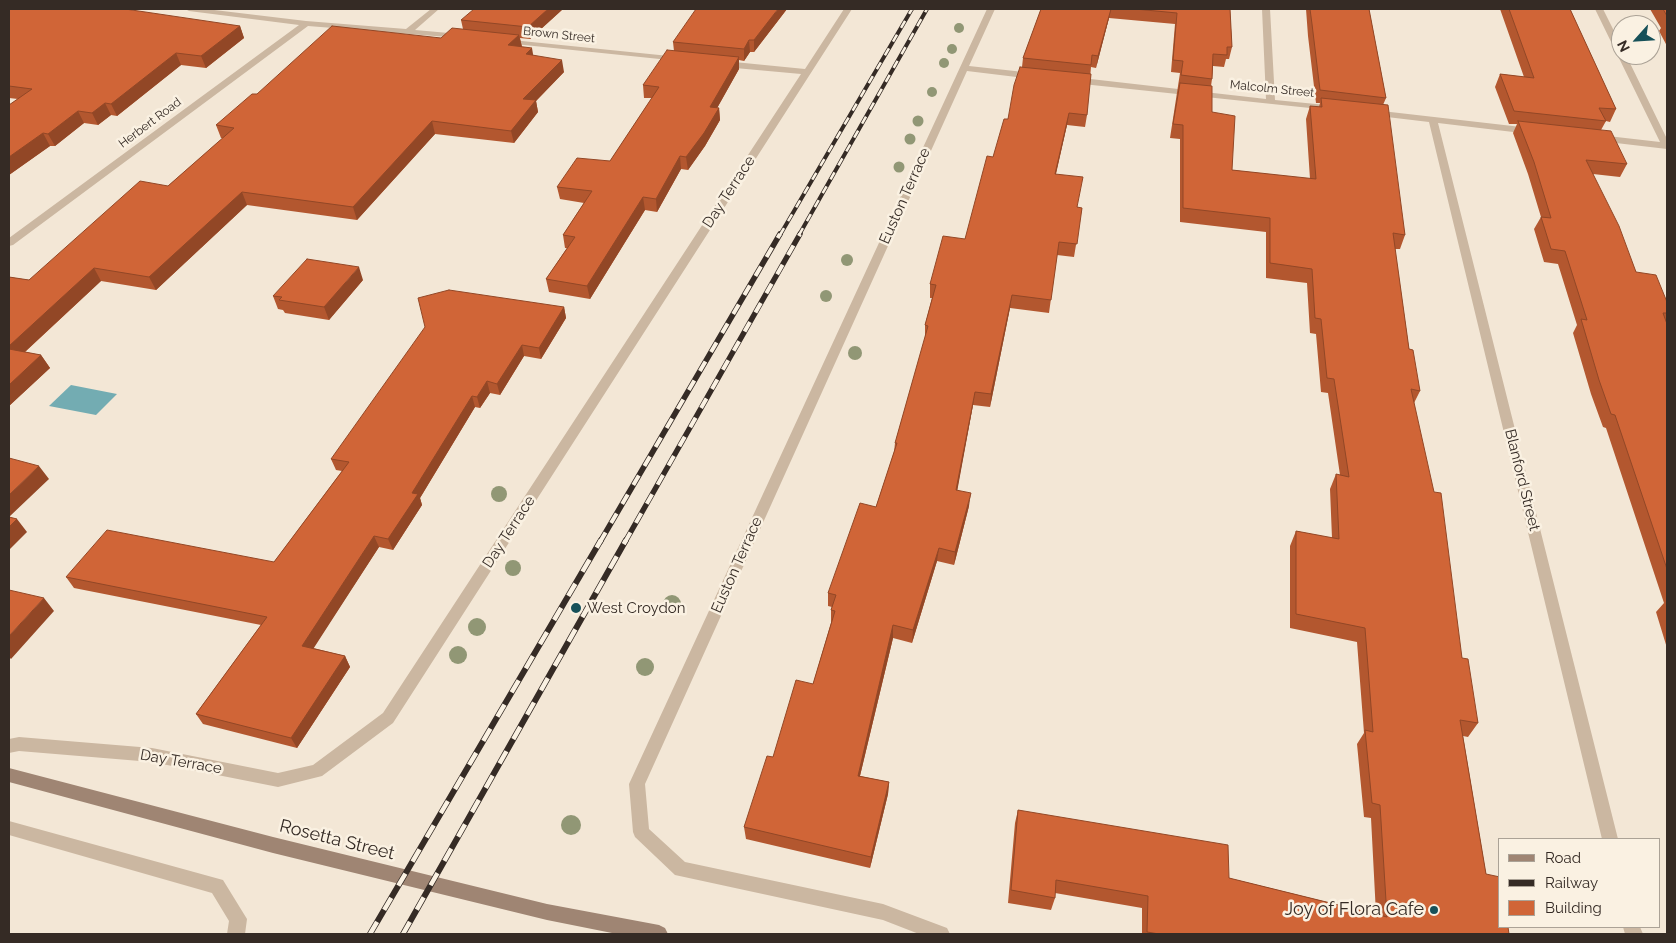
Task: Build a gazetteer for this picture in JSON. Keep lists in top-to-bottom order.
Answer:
{
  "streets": {
    "street": [
      "Brown Street",
      "Malcolm Street",
      "Herbert Road",
      "Day Terrace",
      "Euston Terrace",
      "Blanford Street",
      "Rosetta Street"
    ]
  },
  "places": ["West Croydon", "Joy of Flora Cafe"],
  "legend": ["Road", "Railway", "Building"],
  "north": "bottom left"
}
